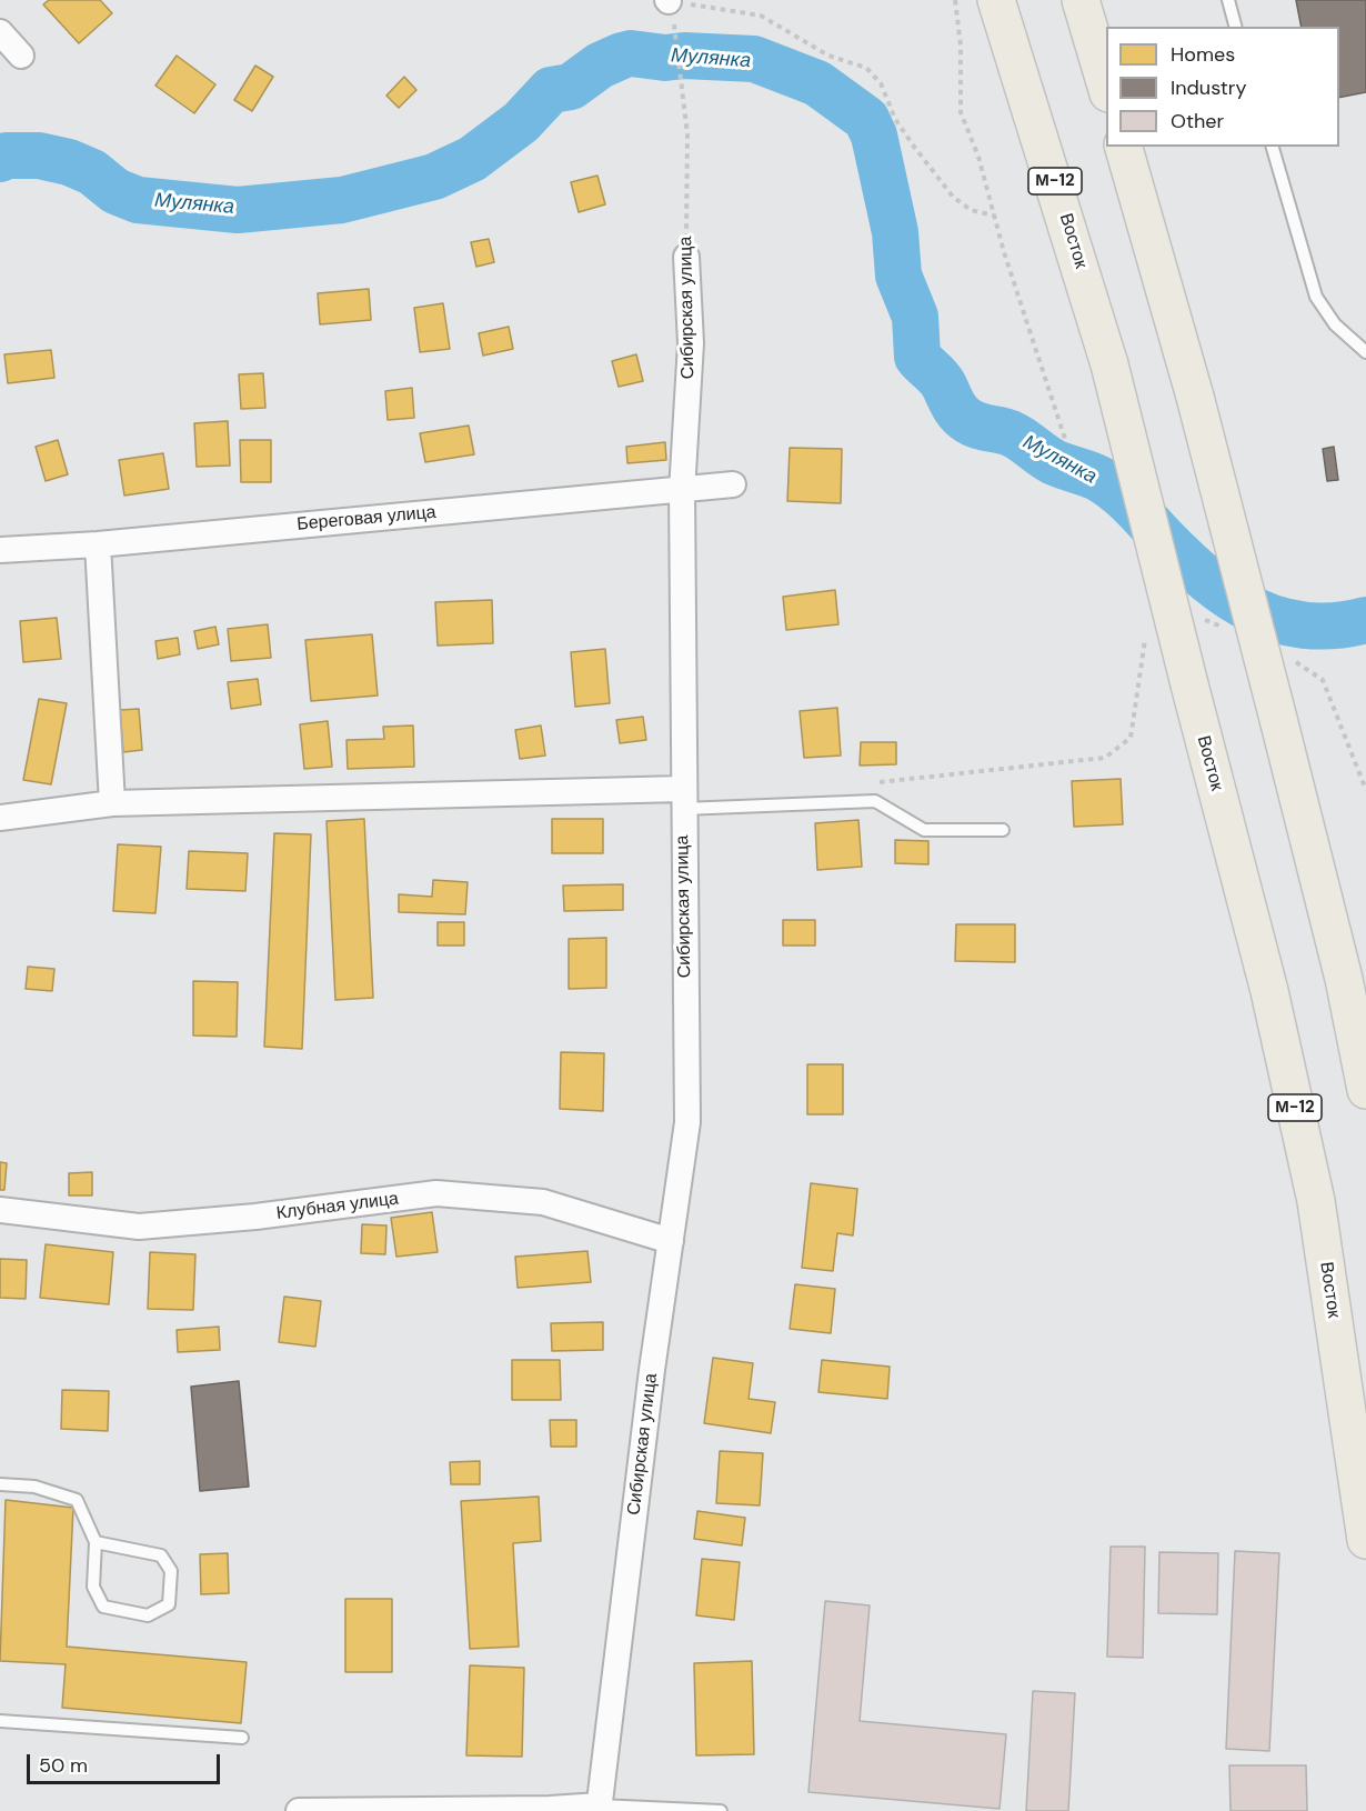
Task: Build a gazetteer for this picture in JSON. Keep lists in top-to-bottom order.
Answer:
{
  "streets": {
    "highway": ["М-12", "Восток"],
    "street": ["Сибирская улица", "Береговая улица", "Клубная улица"]
  },
  "crossings": [
    ["Сибирская улица", "Береговая улица"],
    ["Сибирская улица", "Клубная улица"]
  ],
  "water": ["Мулянка"],
  "legend": ["Homes", "Industry", "Other"],
  "scale_bar": "50 m"
}
